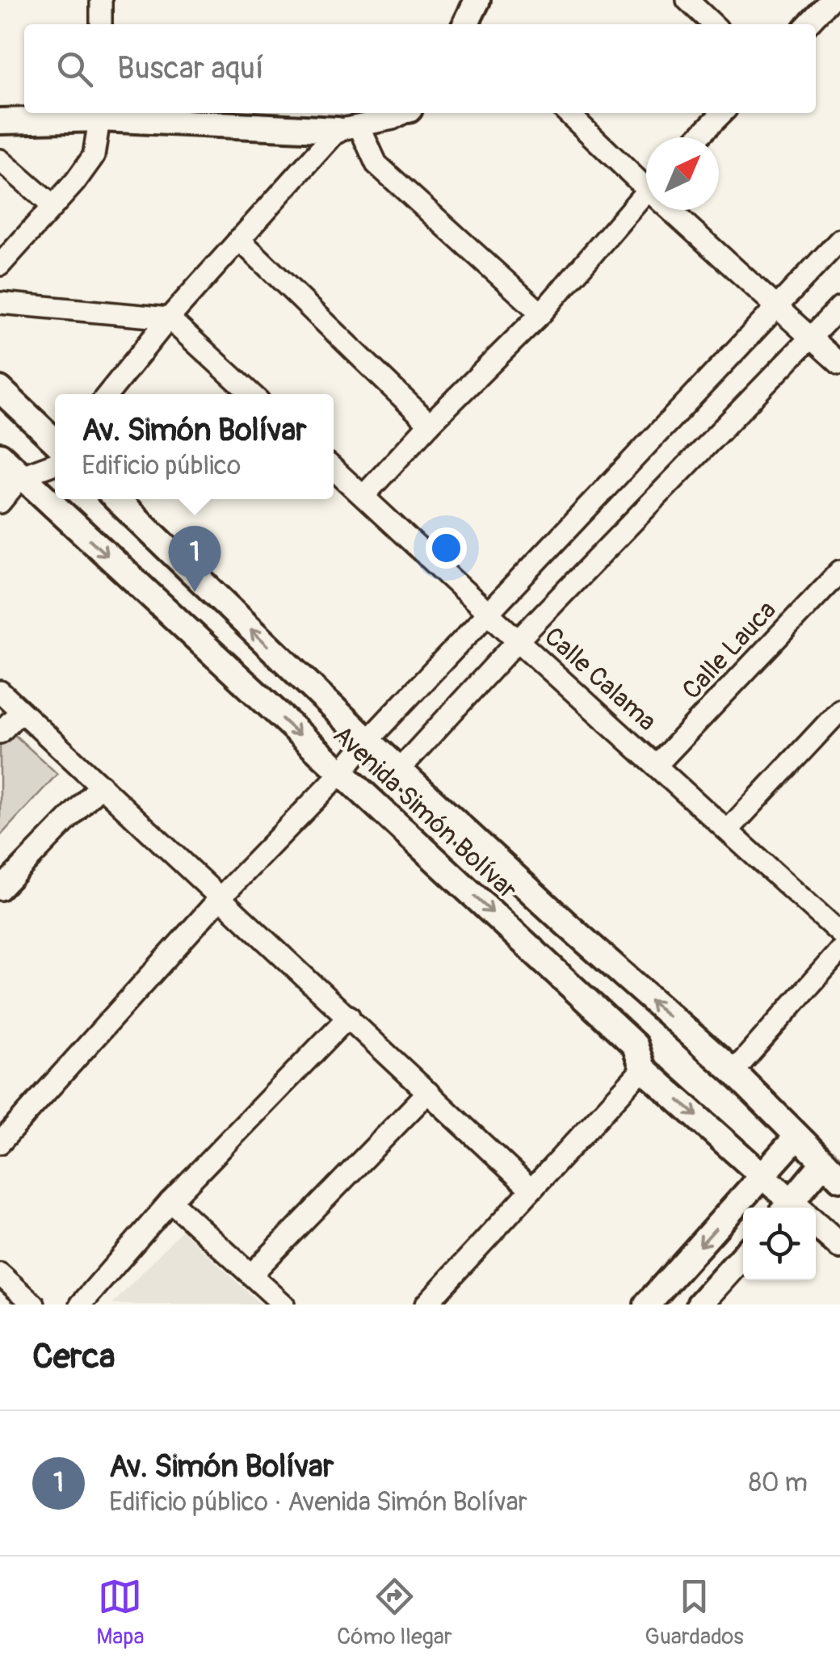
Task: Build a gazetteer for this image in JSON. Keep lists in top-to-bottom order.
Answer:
{
  "streets": {
    "street": ["Calle Lauca", "Calle Calama", "Avenida Simón Bolívar"]
  },
  "crossings": [
    ["Calle Lauca", "Calle Calama"]
  ],
  "north": "top right",
  "page": {
    "search": "Buscar aquí",
    "popup": ["Av. Simón Bolívar", "Edificio público"],
    "pins": "1",
    "heading": "Cerca",
    "list": [
      {
        "mark": "1",
        "name": "Av. Simón Bolívar",
        "note": "Edificio público · Avenida Simón Bolívar",
        "value": "80 m"
      }
    ],
    "nav": ["Mapa", "Cómo llegar", "Guardados"]
  }
}
